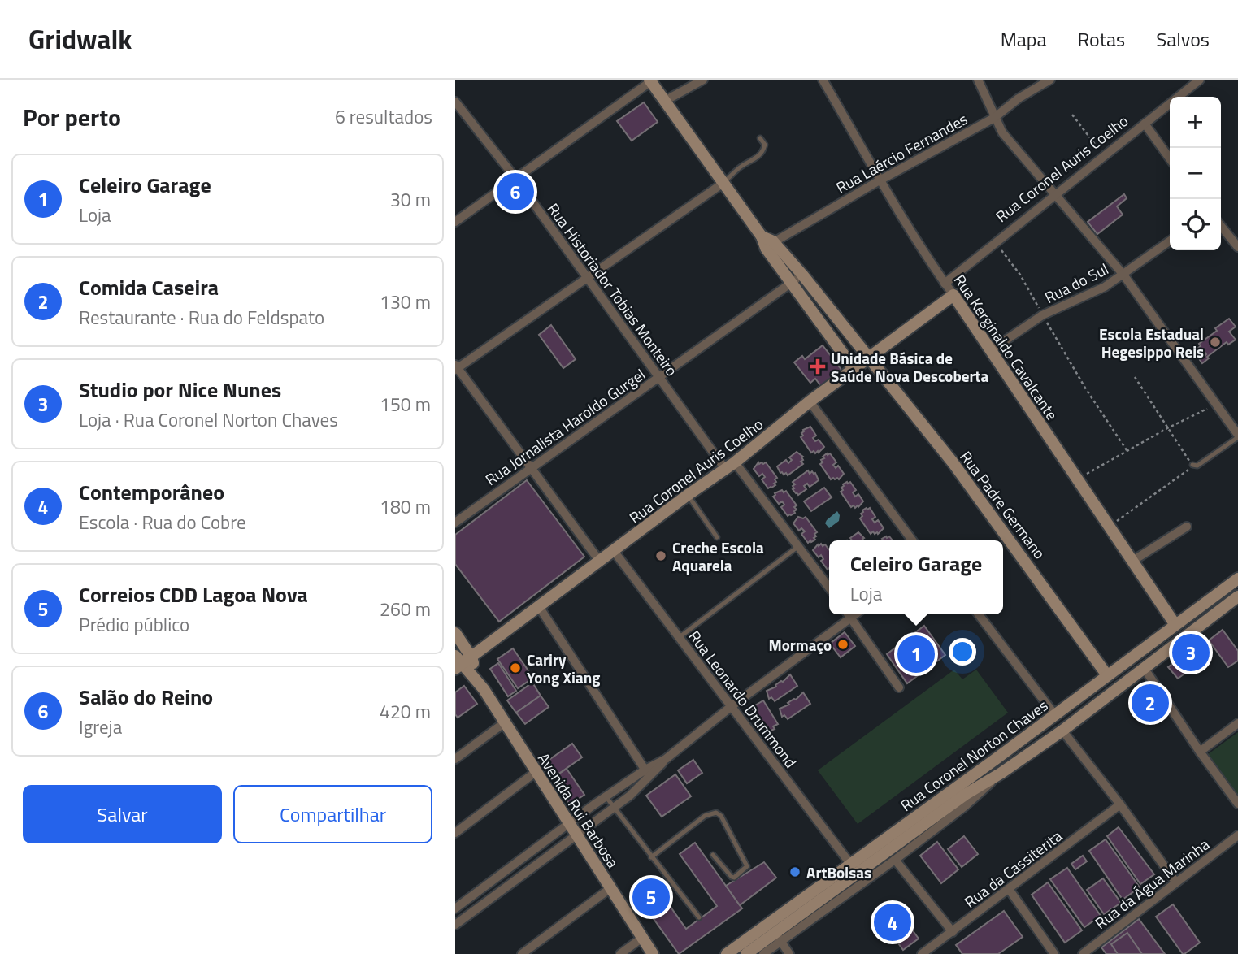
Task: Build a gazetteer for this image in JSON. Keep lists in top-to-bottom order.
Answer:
{
  "streets": {
    "street": [
      "Rua Laércio Fernandes",
      "Rua Coronel Auris Coelho",
      "Rua do Sul",
      "Rua Historiador Tobias Monteiro",
      "Rua Kerginaldo Cavalcante",
      "Rua Jornalista Haroldo Gurgel",
      "Rua Padre Germano",
      "Rua Leonardo Drummond",
      "Rua Coronel Norton Chaves",
      "Avenida Rui Barbosa",
      "Rua da Cassiterita",
      "Rua da Água Marinha"
    ]
  },
  "crossings": [
    ["Rua Laércio Fernandes", "Rua Kerginaldo Cavalcante"],
    ["Rua Laércio Fernandes", "Rua Padre Germano"],
    ["Rua Coronel Auris Coelho", "Rua Historiador Tobias Monteiro"],
    ["Rua Coronel Auris Coelho", "Rua Kerginaldo Cavalcante"],
    ["Rua Coronel Auris Coelho", "Rua Padre Germano"],
    ["Rua Coronel Auris Coelho", "Rua Leonardo Drummond"],
    ["Rua Coronel Auris Coelho", "Avenida Rui Barbosa"],
    ["Rua do Sul", "Rua Kerginaldo Cavalcante"],
    ["Rua Historiador Tobias Monteiro", "Rua Jornalista Haroldo Gurgel"],
    ["Rua Kerginaldo Cavalcante", "Rua Coronel Norton Chaves"],
    ["Rua Jornalista Haroldo Gurgel", "Rua Padre Germano"],
    ["Rua Padre Germano", "Rua Coronel Norton Chaves"],
    ["Rua Leonardo Drummond", "Rua Coronel Norton Chaves"]
  ],
  "places": {
    "other": [
      "Escola Estadual Hegesippo Reis",
      "Creche Escola Aquarela",
      "Mormaço",
      "Cariry Yong Xiang",
      "ArtBolsas"
    ],
    "health": ["Unidade Básica de Saúde Nova Descoberta"]
  },
  "page": {
    "header": "Gridwalk",
    "nav": ["Mapa", "Rotas", "Salvos"],
    "heading": ["Por perto", "6 resultados"],
    "map_buttons": ["+", "−"],
    "list": [
      {
        "mark": "1",
        "name": "Celeiro Garage",
        "note": "Loja",
        "value": "30 m"
      },
      {
        "mark": "2",
        "name": "Comida Caseira",
        "note": "Restaurante · Rua do Feldspato",
        "value": "130 m"
      },
      {
        "mark": "3",
        "name": "Studio por Nice Nunes",
        "note": "Loja · Rua Coronel Norton Chaves",
        "value": "150 m"
      },
      {
        "mark": "4",
        "name": "Contemporâneo",
        "note": "Escola · Rua do Cobre",
        "value": "180 m"
      },
      {
        "mark": "5",
        "name": "Correios CDD Lagoa Nova",
        "note": "Prédio público",
        "value": "260 m"
      },
      {
        "mark": "6",
        "name": "Salão do Reino",
        "note": "Igreja",
        "value": "420 m"
      }
    ],
    "pins": [
      "6",
      "3",
      "1",
      "2",
      "5",
      "4"
    ],
    "popup": ["Celeiro Garage", "Loja"],
    "buttons": ["Salvar", "Compartilhar"]
  }
}
